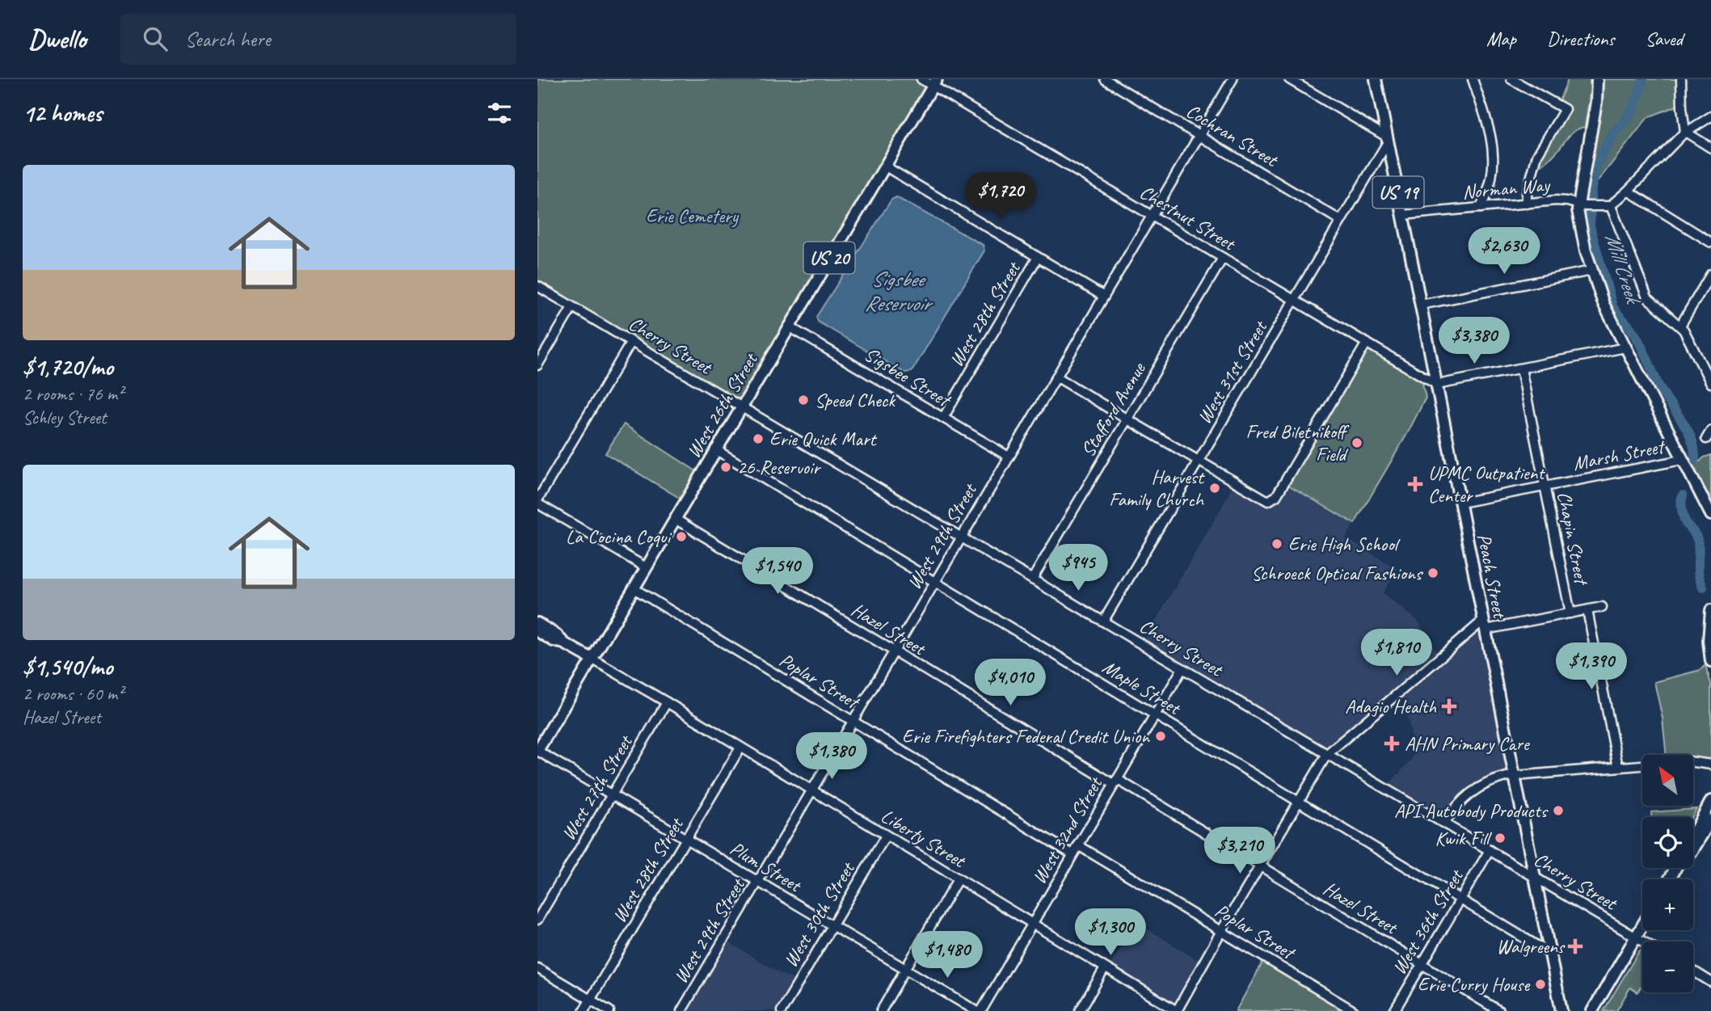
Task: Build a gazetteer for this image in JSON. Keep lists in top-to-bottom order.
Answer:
{
  "streets": {
    "main road": [
      "US 19",
      "US 20",
      "West 26th Street",
      "Peach Street",
      "Liberty Street"
    ],
    "street": [
      "Cochran Street",
      "Norman Way",
      "Chestnut Street",
      "West 28th Street",
      "Cherry Street",
      "West 31st Street",
      "Sigsbee Street",
      "Stafford Avenue",
      "Marsh Street",
      "West 29th Street",
      "Chapin Street",
      "Hazel Street",
      "Poplar Street",
      "Maple Street",
      "West 27th Street",
      "West 32nd Street",
      "Plum Street",
      "West 30th Street",
      "West 36th Street"
    ]
  },
  "crossings": [
    ["Cochran Street", "West 31st Street"],
    ["Cochran Street", "West 29th Street"],
    ["Norman Way", "Peach Street"],
    ["Chestnut Street", "West 31st Street"],
    ["Chestnut Street", "West 26th Street"],
    ["Chestnut Street", "Stafford Avenue"],
    ["Chestnut Street", "West 29th Street"],
    ["Chestnut Street", "Peach Street"],
    ["West 28th Street", "Sigsbee Street"],
    ["West 28th Street", "Liberty Street"],
    ["West 28th Street", "Plum Street"],
    ["Cherry Street", "West 31st Street"],
    ["Cherry Street", "West 26th Street"],
    ["Cherry Street", "Stafford Avenue"],
    ["Cherry Street", "West 29th Street"],
    ["Cherry Street", "Peach Street"],
    ["Cherry Street", "West 32nd Street"],
    ["Cherry Street", "West 36th Street"],
    ["West 31st Street", "Peach Street"],
    ["Sigsbee Street", "West 26th Street"],
    ["Sigsbee Street", "West 29th Street"],
    ["West 26th Street", "Hazel Street"],
    ["West 26th Street", "Poplar Street"],
    ["West 26th Street", "Maple Street"],
    ["West 26th Street", "Liberty Street"],
    ["West 26th Street", "Plum Street"],
    ["Marsh Street", "Chapin Street"],
    ["Marsh Street", "Peach Street"],
    ["West 29th Street", "Hazel Street"],
    ["West 29th Street", "Poplar Street"],
    ["West 29th Street", "Maple Street"],
    ["West 29th Street", "Liberty Street"],
    ["West 29th Street", "Plum Street"],
    ["Peach Street", "Maple Street"],
    ["Hazel Street", "West 32nd Street"],
    ["Hazel Street", "West 36th Street"],
    ["Poplar Street", "West 32nd Street"],
    ["Maple Street", "West 32nd Street"],
    ["Maple Street", "West 36th Street"],
    ["West 27th Street", "Liberty Street"],
    ["West 27th Street", "Plum Street"],
    ["West 32nd Street", "Liberty Street"],
    ["West 32nd Street", "Plum Street"],
    ["Liberty Street", "West 30th Street"],
    ["Plum Street", "West 30th Street"]
  ],
  "water": ["Mill Creek", "Sigsbee Reservoir"],
  "parks": ["Erie Cemetery"],
  "places": {
    "other": [
      "Speed Check",
      "Erie Quick Mart",
      "Fred Biletnikoff Field",
      "26 Reservoir",
      "Harvest Family Church",
      "La Cocina Coqui",
      "Erie High School",
      "Schroeck Optical Fashions",
      "Erie Firefighters Federal Credit Union",
      "API Autobody Products",
      "Kwik Fill",
      "Erie Curry House"
    ],
    "health": [
      "UPMC Outpatient Center",
      "Adagio Health",
      "AHN Primary Care",
      "Walgreens"
    ]
  },
  "north": "top left",
  "page": {
    "header": "Dwello",
    "search": "Search here",
    "nav": ["Map", "Directions", "Saved"],
    "heading": "12 homes",
    "list": [
      {
        "name": "$1,720/mo",
        "note": "2 rooms · 76 m² · Schley Street"
      },
      {
        "name": "$1,540/mo",
        "note": "2 rooms · 60 m² · Hazel Street"
      }
    ],
    "price": [
      "$1,720",
      "$2,630",
      "$3,380",
      "$945",
      "$1,540",
      "$1,810",
      "$1,390",
      "$4,010",
      "$1,380",
      "$3,210",
      "$1,300",
      "$1,480"
    ],
    "map_buttons": ["+", "−"]
  }
}
